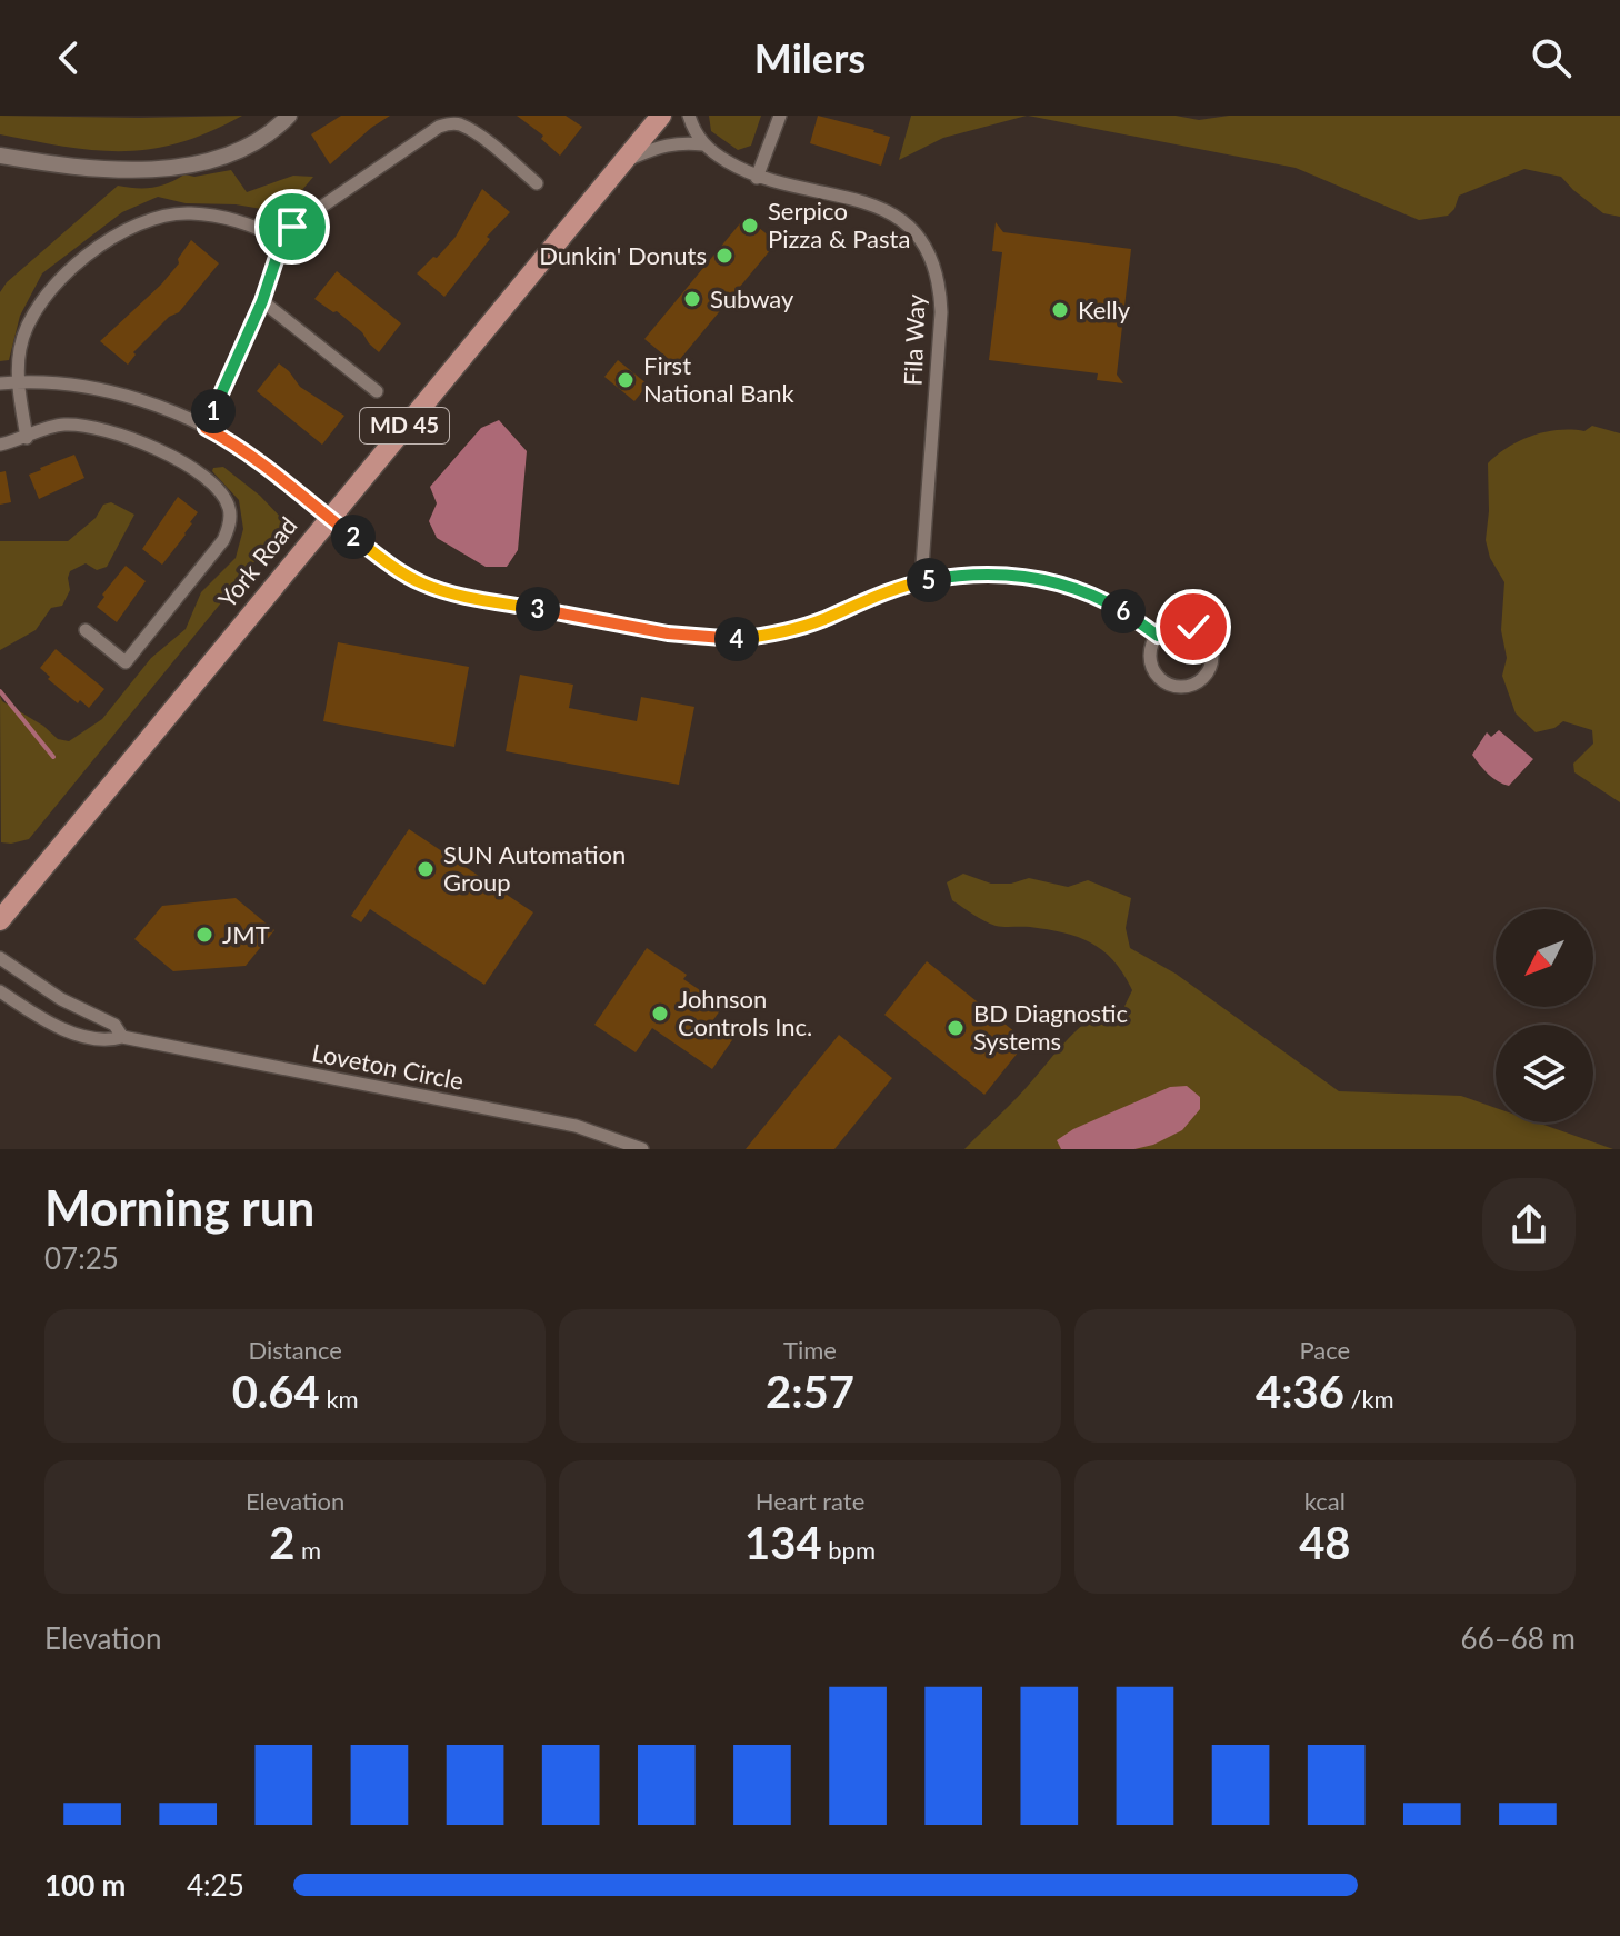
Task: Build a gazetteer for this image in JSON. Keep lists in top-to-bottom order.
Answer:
{
  "streets": {
    "main road": ["MD 45", "York Road"],
    "street": ["Fila Way", "Loveton Circle"]
  },
  "places": [
    "Serpico Pizza & Pasta",
    "Dunkin' Donuts",
    "Subway",
    "Kelly",
    "First National Bank",
    "SUN Automation Group",
    "JMT",
    "Johnson Controls Inc.",
    "BD Diagnostic Systems"
  ],
  "north": "bottom left",
  "page": {
    "header": "Milers",
    "pins": [
      "1",
      "2",
      "5",
      "3",
      "6",
      "4"
    ],
    "heading": ["Morning run", "07:25"],
    "stats": [
      ["Distance", "0.64 km"],
      ["Time", "2:57"],
      ["Pace", "4:36 /km"],
      ["Elevation", "2 m"],
      ["Heart rate", "134 bpm"],
      ["kcal", "48"]
    ],
    "chart": ["Elevation", "66–68 m"],
    "list": [
      {
        "name": "100 m",
        "note": "4:25"
      }
    ]
  }
}
